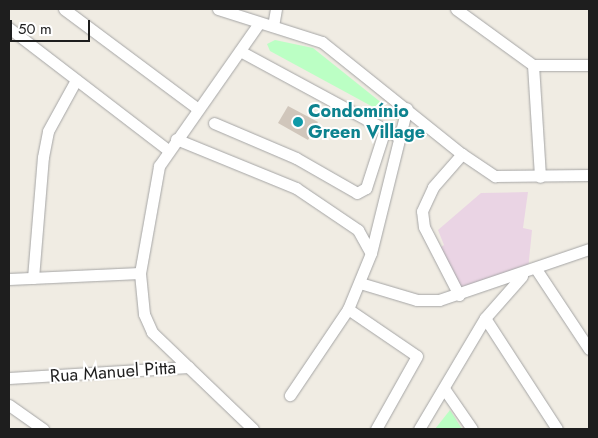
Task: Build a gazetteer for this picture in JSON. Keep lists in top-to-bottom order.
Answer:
{
  "streets": {
    "street": ["Rua Manuel Pitta"]
  },
  "places": ["Condomínio Green Village"],
  "scale_bar": "50 m"
}
